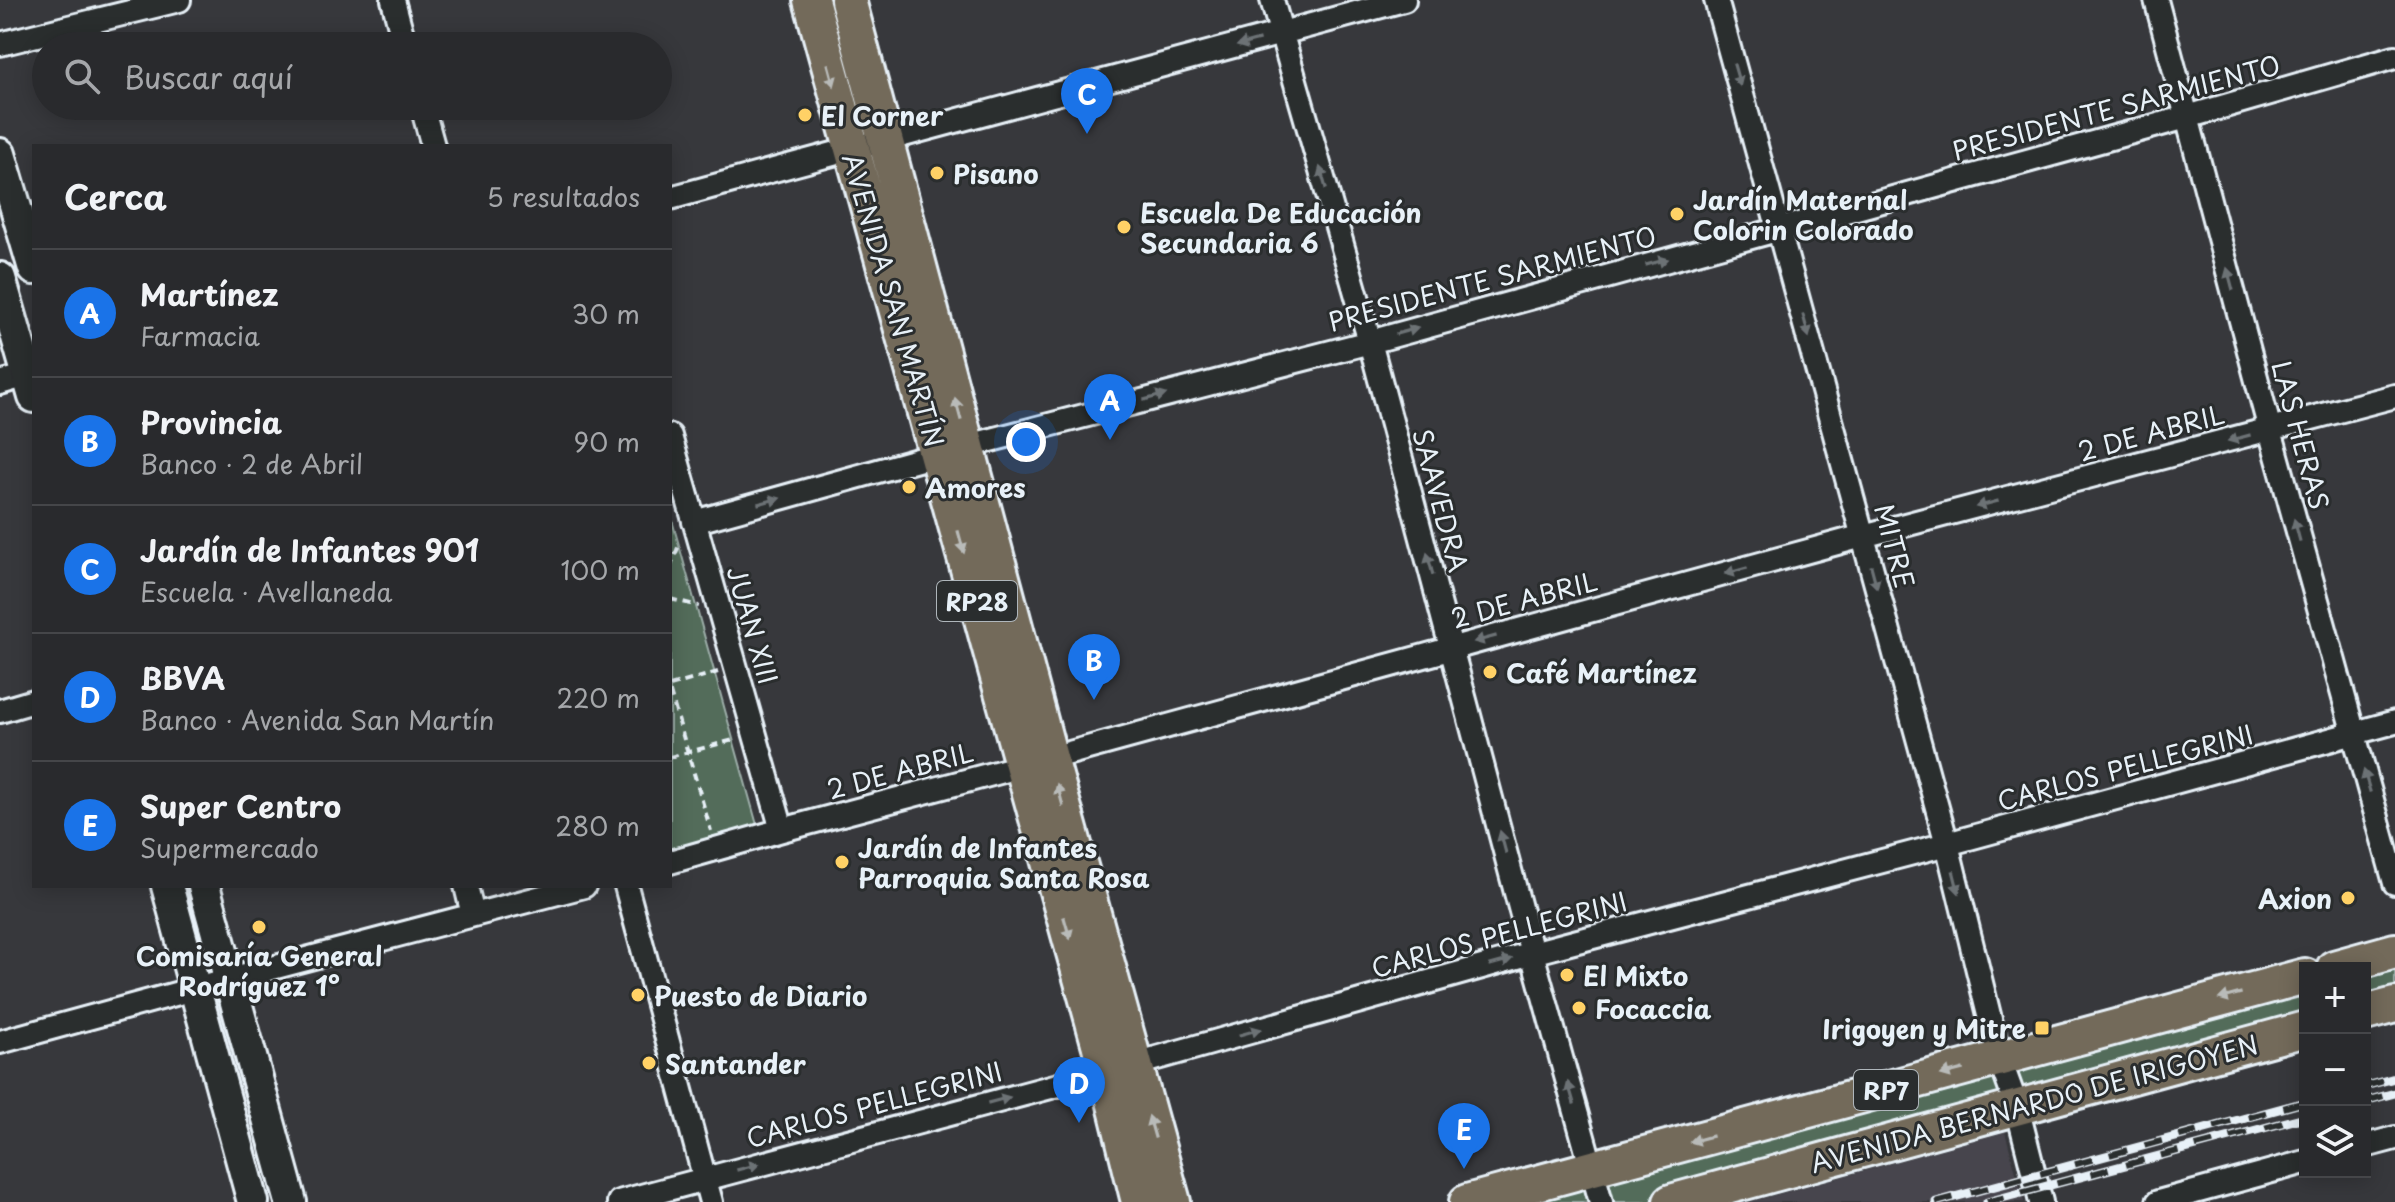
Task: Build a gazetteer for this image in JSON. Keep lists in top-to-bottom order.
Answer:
{
  "streets": {
    "main road": [
      "AVENIDA SAN MARTÍN",
      "RP28",
      "RP7",
      "AVENIDA BERNARDO DE IRIGOYEN"
    ],
    "street": [
      "PRESIDENTE SARMIENTO",
      "2 DE ABRIL",
      "LAS HERAS",
      "SAAVEDRA",
      "MITRE",
      "JUAN XIII",
      "CARLOS PELLEGRINI"
    ]
  },
  "crossings": [
    ["PRESIDENTE SARMIENTO", "AVENIDA SAN MARTÍN"],
    ["PRESIDENTE SARMIENTO", "LAS HERAS"],
    ["PRESIDENTE SARMIENTO", "SAAVEDRA"],
    ["PRESIDENTE SARMIENTO", "MITRE"],
    ["PRESIDENTE SARMIENTO", "JUAN XIII"],
    ["AVENIDA SAN MARTÍN", "2 DE ABRIL"],
    ["AVENIDA SAN MARTÍN", "CARLOS PELLEGRINI"],
    ["2 DE ABRIL", "LAS HERAS"],
    ["2 DE ABRIL", "SAAVEDRA"],
    ["2 DE ABRIL", "MITRE"],
    ["2 DE ABRIL", "JUAN XIII"],
    ["LAS HERAS", "CARLOS PELLEGRINI"],
    ["SAAVEDRA", "CARLOS PELLEGRINI"],
    ["SAAVEDRA", "AVENIDA BERNARDO DE IRIGOYEN"],
    ["MITRE", "CARLOS PELLEGRINI"],
    ["MITRE", "AVENIDA BERNARDO DE IRIGOYEN"]
  ],
  "one_way": [
    "PRESIDENTE SARMIENTO",
    "2 DE ABRIL",
    "LAS HERAS",
    "SAAVEDRA",
    "MITRE",
    "CARLOS PELLEGRINI"
  ],
  "places": {
    "other": [
      "El Corner",
      "Pisano",
      "Jardín Maternal Colorin Colorado",
      "Escuela De Educación Secundaria 6",
      "Amores",
      "Café Martínez",
      "Jardín de Infantes Parroquia Santa Rosa",
      "Axion",
      "Comisaría General Rodríguez 1°",
      "El Mixto",
      "Puesto de Diario",
      "Focaccia",
      "Santander"
    ],
    "transit": ["Irigoyen y Mitre"]
  },
  "page": {
    "search": "Buscar aquí",
    "pins": [
      "C",
      "A",
      "B",
      "D",
      "E"
    ],
    "heading": ["Cerca", "5 resultados"],
    "list": [
      {
        "mark": "A",
        "name": "Martínez",
        "note": "Farmacia",
        "value": "30 m"
      },
      {
        "mark": "B",
        "name": "Provincia",
        "note": "Banco · 2 de Abril",
        "value": "90 m"
      },
      {
        "mark": "C",
        "name": "Jardín de Infantes 901",
        "note": "Escuela · Avellaneda",
        "value": "100 m"
      },
      {
        "mark": "D",
        "name": "BBVA",
        "note": "Banco · Avenida San Martín",
        "value": "220 m"
      },
      {
        "mark": "E",
        "name": "Super Centro",
        "note": "Supermercado",
        "value": "280 m"
      }
    ],
    "map_buttons": ["+", "−"]
  }
}
